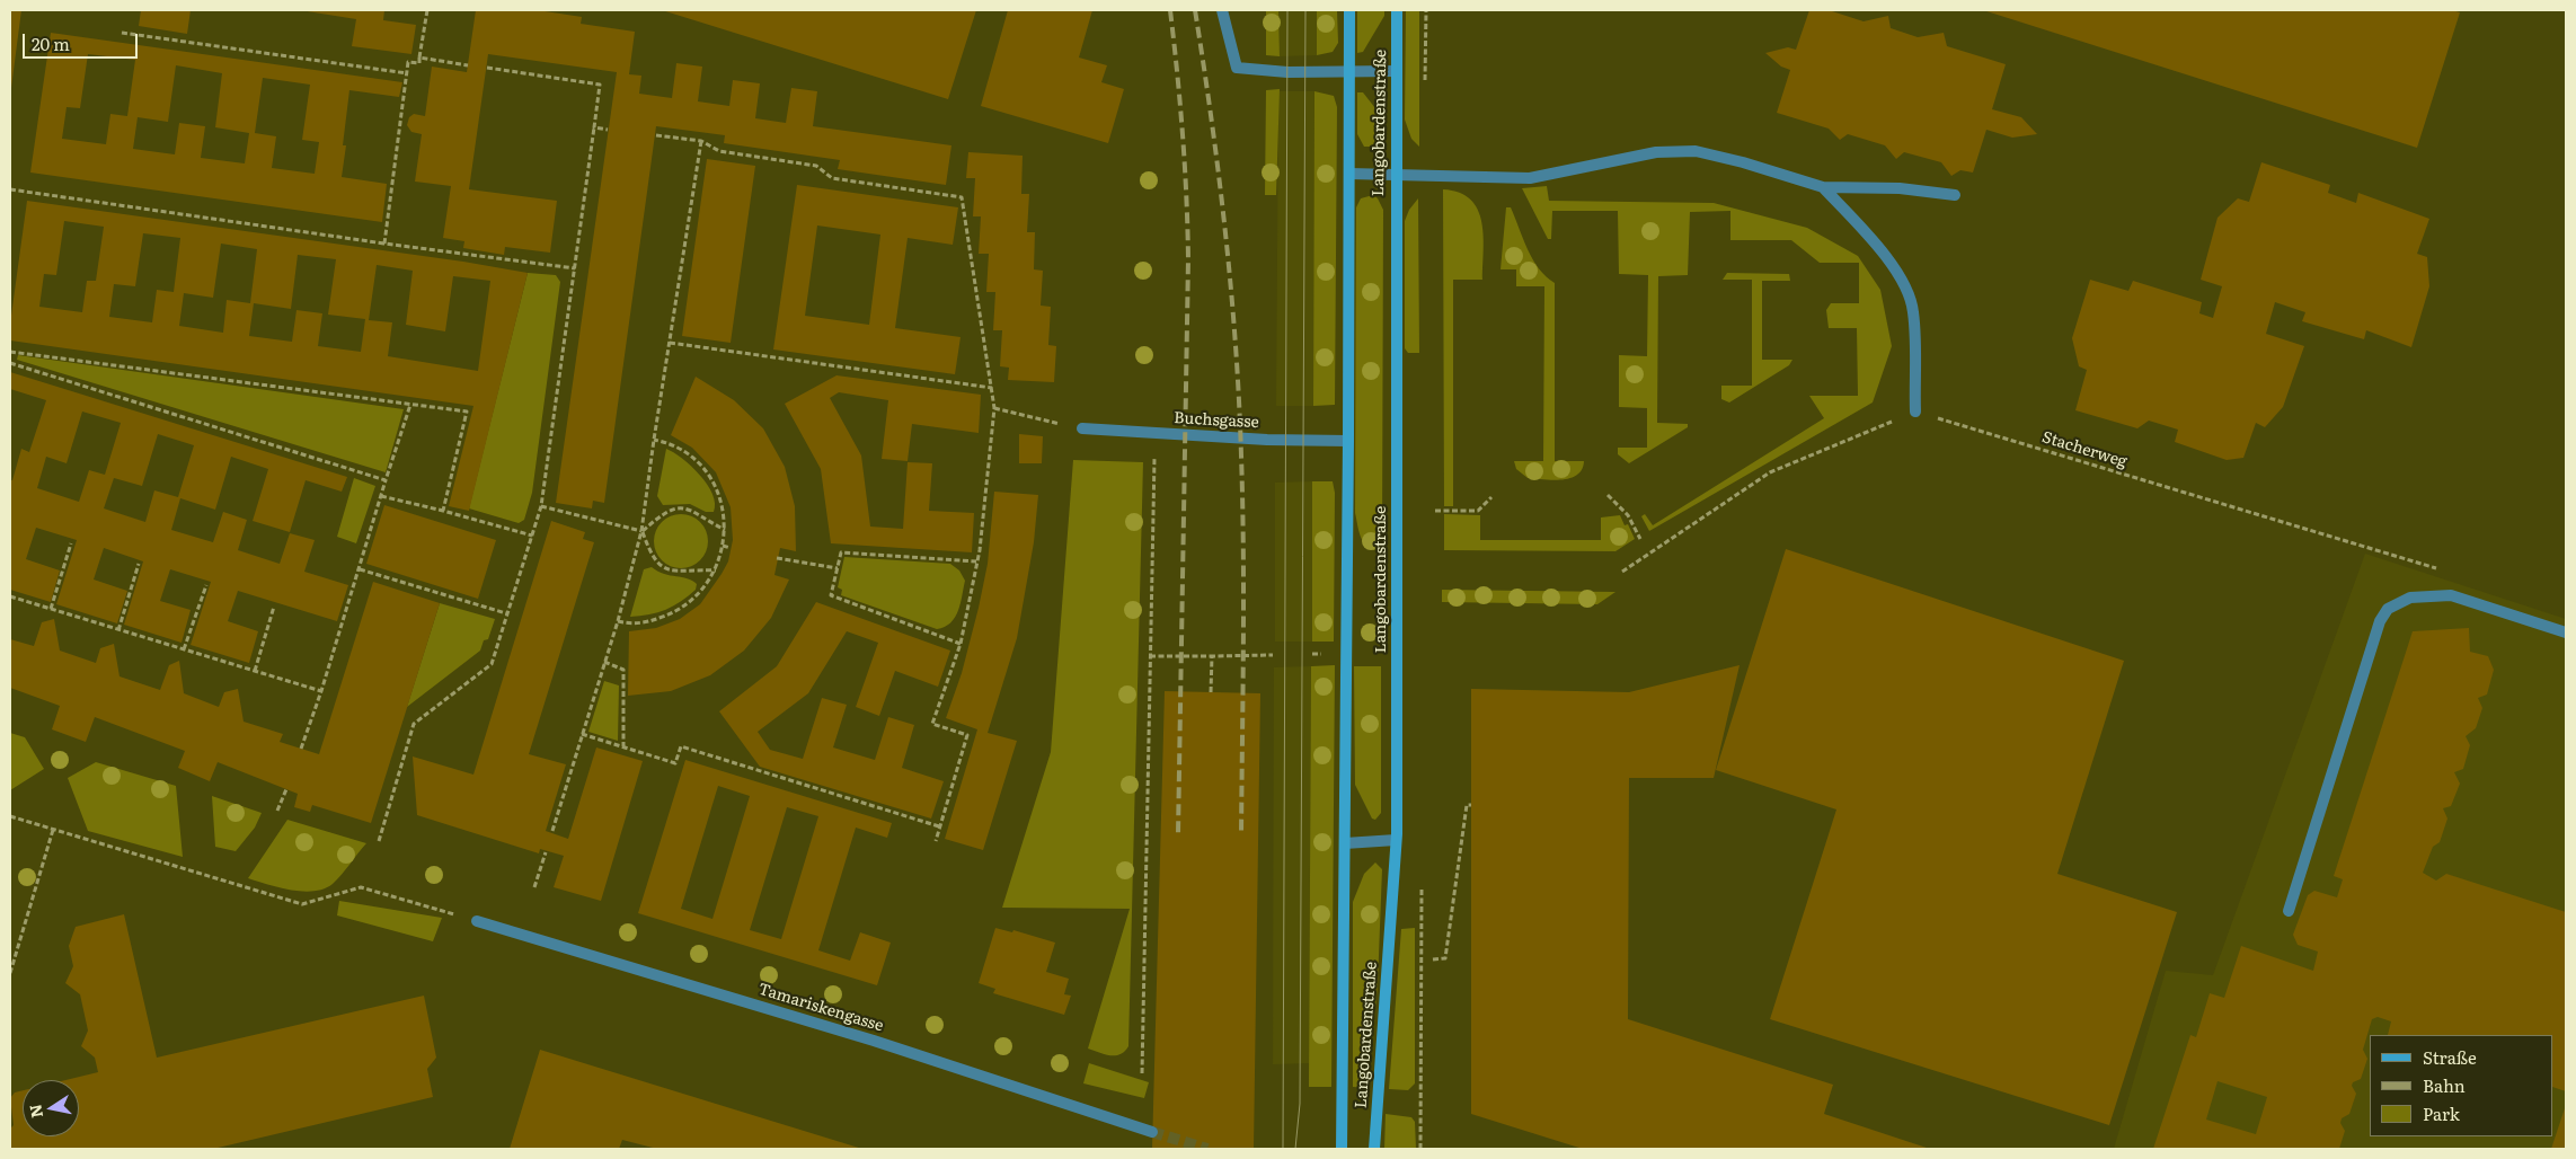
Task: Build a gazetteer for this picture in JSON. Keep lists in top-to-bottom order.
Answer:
{
  "streets": {
    "street": ["Langobardenstraße", "Buchsgasse", "Tamariskengasse"],
    "path": ["Stacherweg"]
  },
  "crossings": [
    ["Langobardenstraße", "Buchsgasse"]
  ],
  "legend": ["Straße", "Bahn", "Park"],
  "scale_bar": "20 m",
  "north": "left"
}
